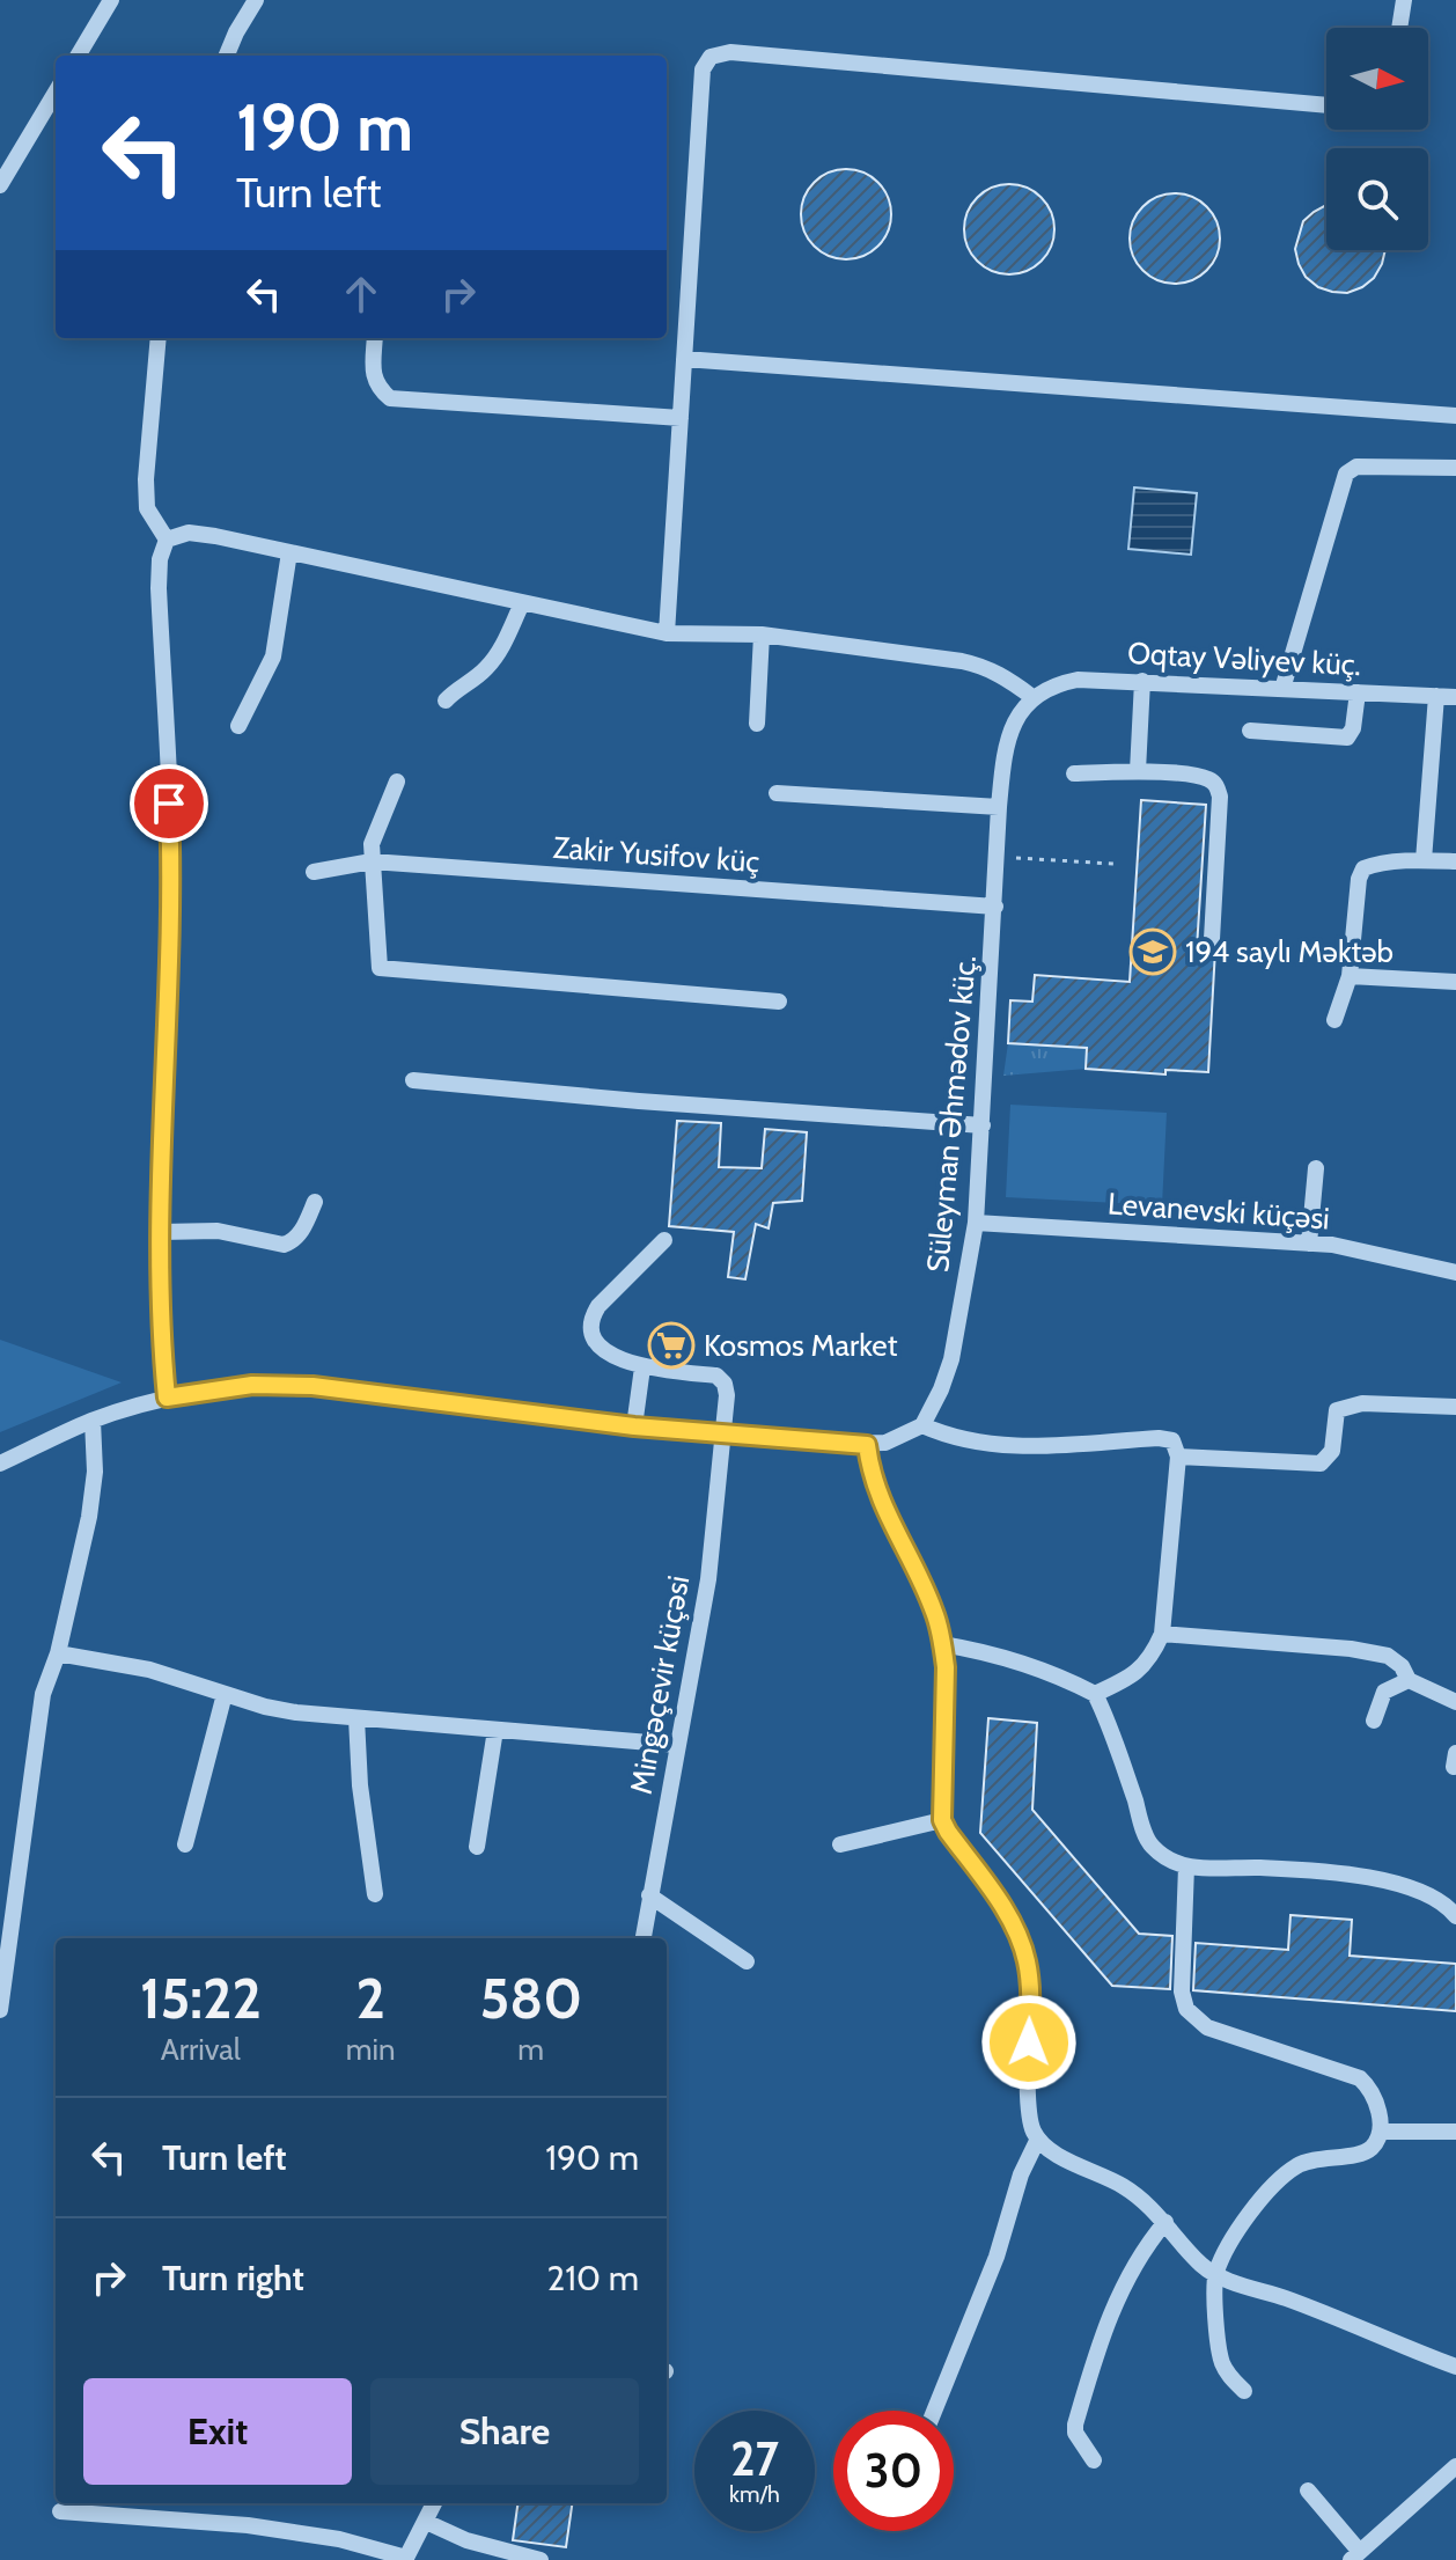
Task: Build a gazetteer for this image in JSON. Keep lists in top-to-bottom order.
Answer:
{
  "streets": {
    "street": [
      "Oqtay Vəliyev küç.",
      "Zakir Yusifov küç",
      "Süleyman Əhmədov küç.",
      "Levanevski küçəsi",
      "Mingəçevir küçəsi"
    ]
  },
  "crossings": [
    ["Oqtay Vəliyev küç.", "Süleyman Əhmədov küç."],
    ["Zakir Yusifov küç", "Süleyman Əhmədov küç."],
    ["Süleyman Əhmədov küç.", "Levanevski küçəsi"]
  ],
  "places": {
    "school or university": ["194 saylı Məktəb"],
    "supermarket": ["Kosmos Market"]
  },
  "north": "right",
  "page": {
    "turn": ["190 m", "Turn left"],
    "eta": [
      "15:22",
      "Arrival",
      "2",
      "min",
      "580",
      "m"
    ],
    "list": [
      {
        "name": "Turn left",
        "value": "190 m"
      },
      {
        "name": "Turn right",
        "value": "210 m"
      }
    ],
    "buttons": ["Exit", "Share"],
    "speed": "27 km/h",
    "limit": "30"
  }
}
